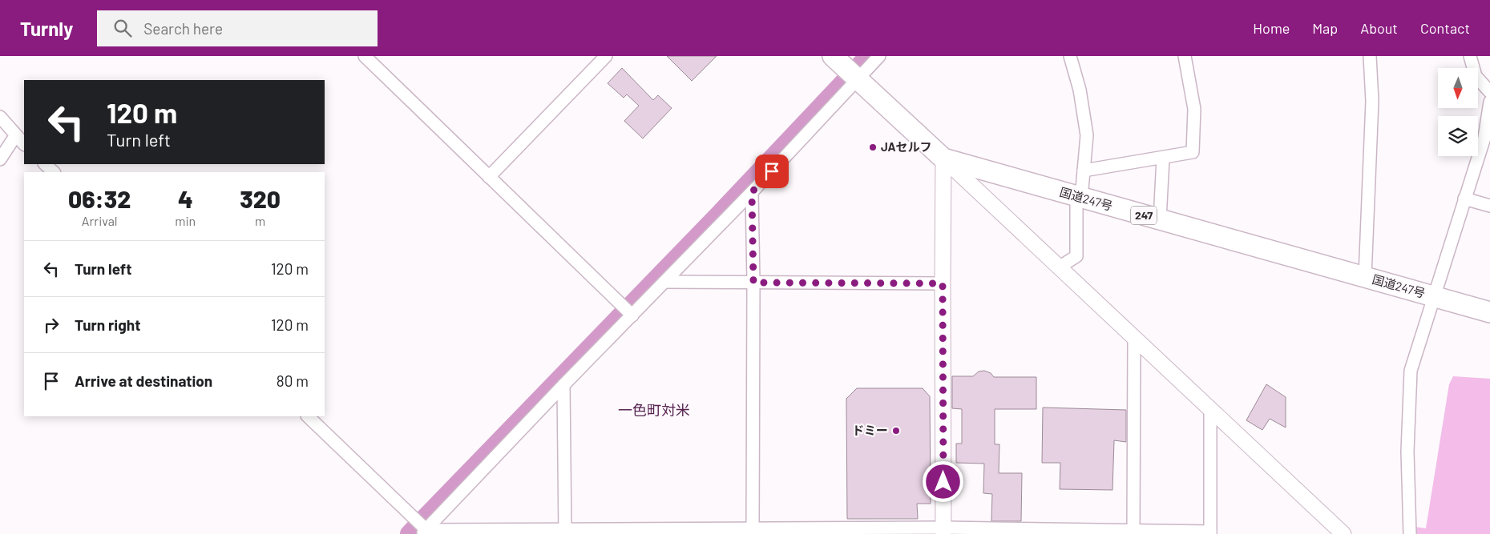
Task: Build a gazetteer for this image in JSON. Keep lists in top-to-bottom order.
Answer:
{
  "streets": {
    "highway": ["国道247号", "247"]
  },
  "districts": ["一色町対米"],
  "places": ["JAセルフ", "ドミー"],
  "north": "bottom",
  "page": {
    "header": "Turnly",
    "search": "Search here",
    "nav": [
      "Home",
      "Map",
      "About",
      "Contact"
    ],
    "turn": ["120 m", "Turn left"],
    "eta": [
      "06:32",
      "Arrival",
      "4",
      "min",
      "320",
      "m"
    ],
    "list": [
      {
        "name": "Turn left",
        "value": "120 m"
      },
      {
        "name": "Turn right",
        "value": "120 m"
      },
      {
        "name": "Arrive at destination",
        "value": "80 m"
      }
    ]
  }
}
